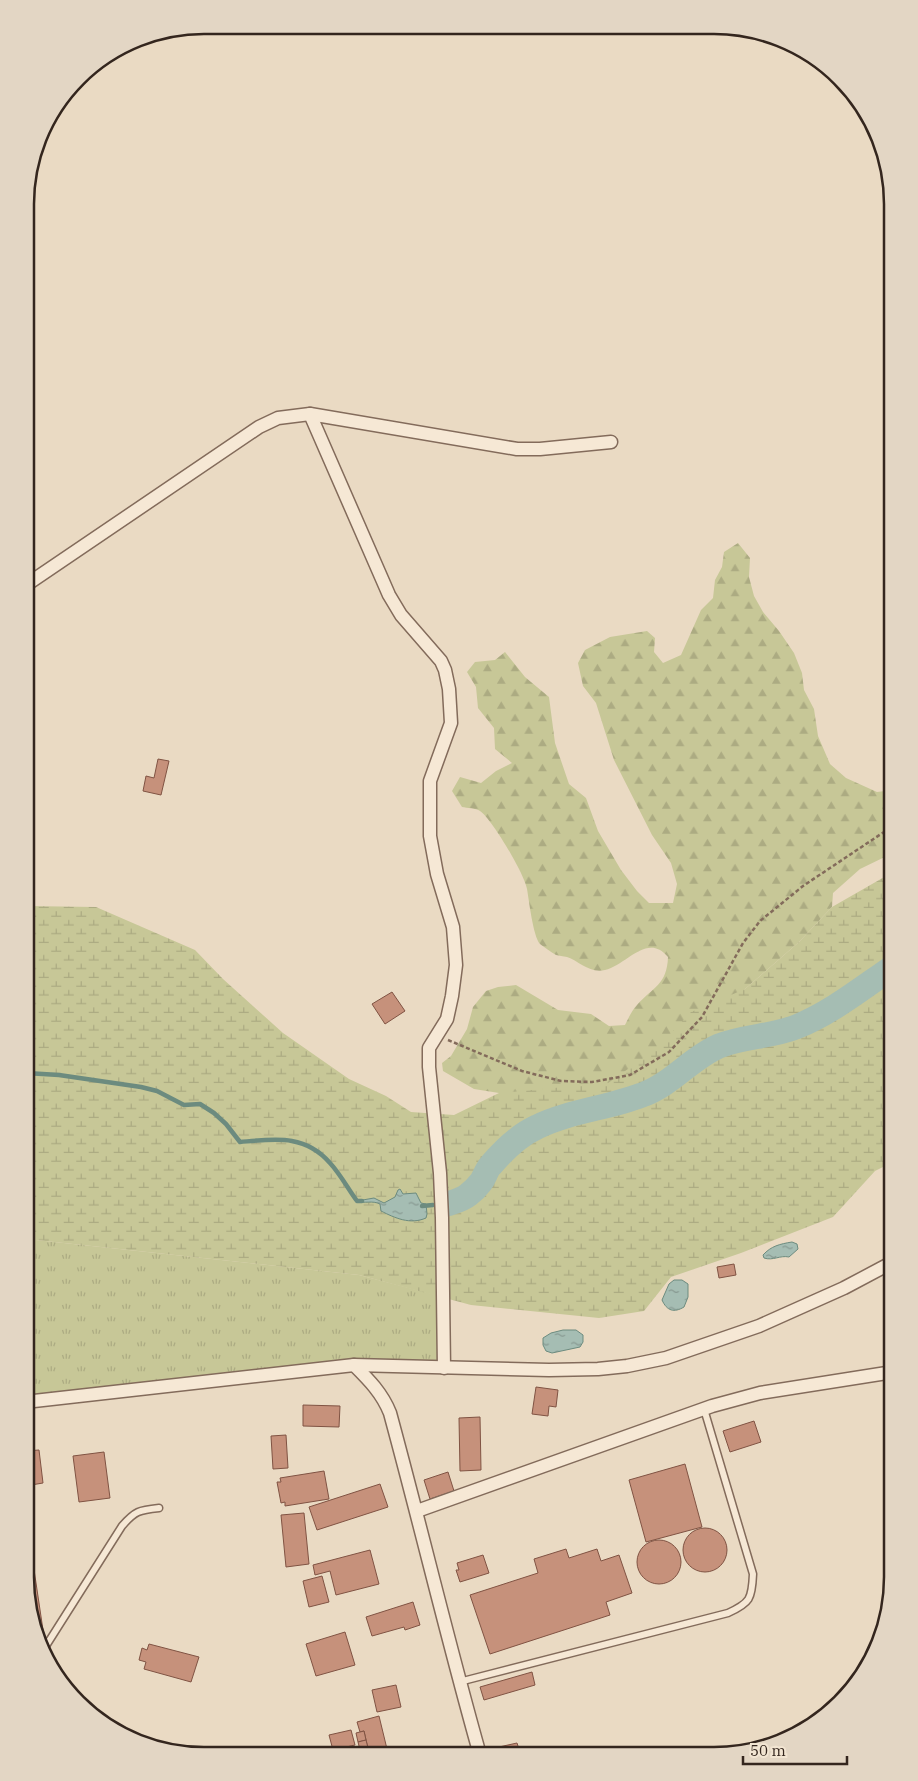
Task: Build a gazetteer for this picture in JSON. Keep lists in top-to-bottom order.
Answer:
{
  "scale_bar": "50 m"
}
